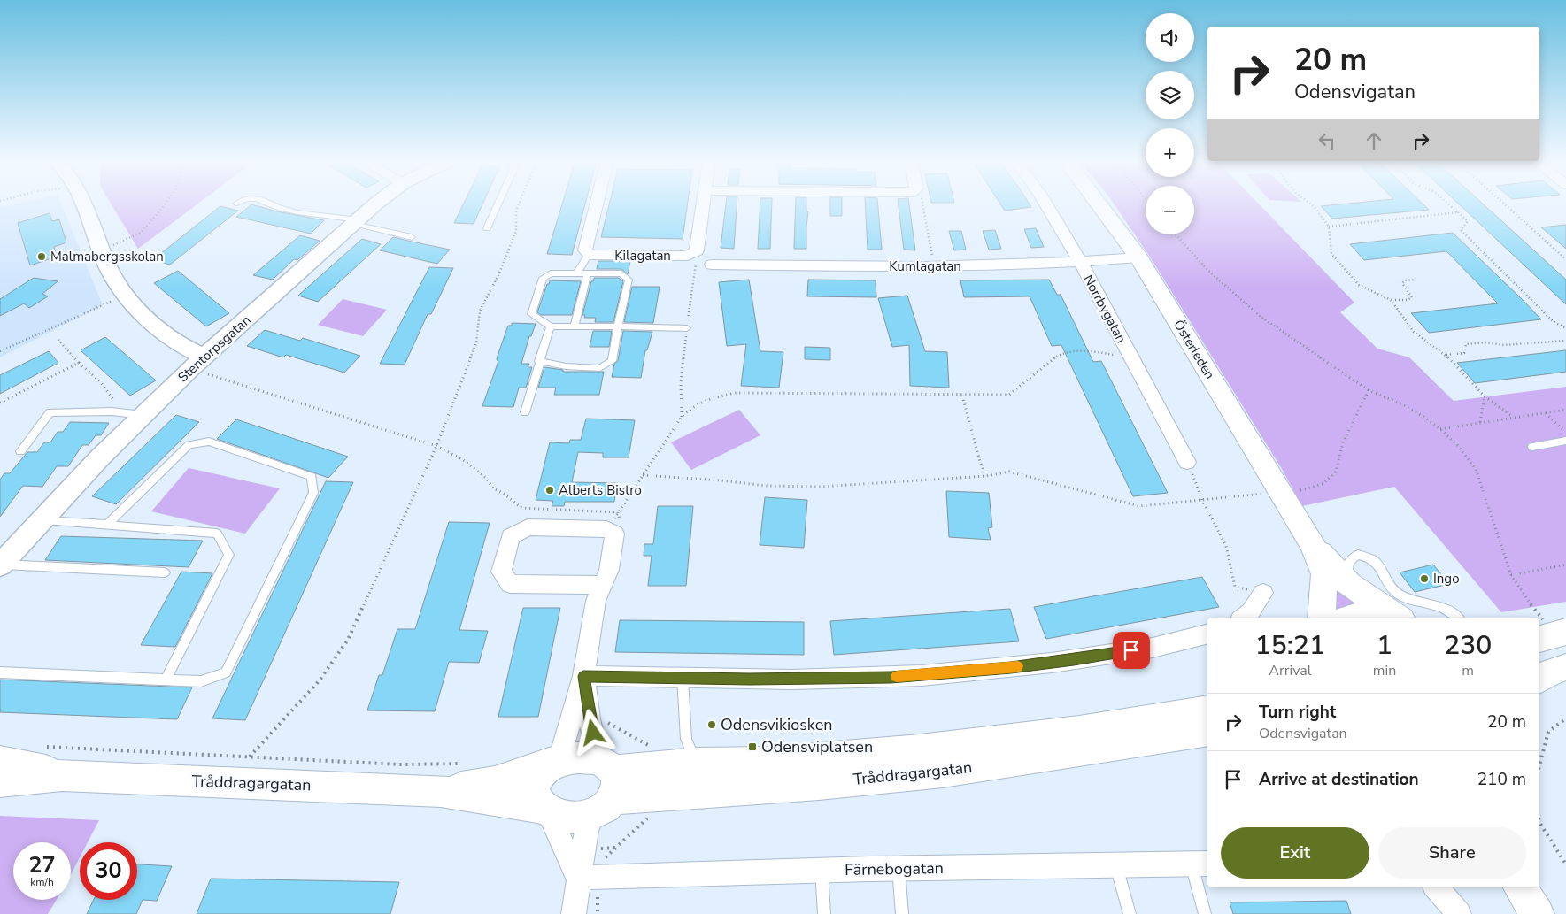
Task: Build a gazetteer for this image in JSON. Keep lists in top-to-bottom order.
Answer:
{
  "streets": {
    "main road": ["Österleden", "Tråddragargatan"],
    "street": [
      "Kilagatan",
      "Kumlagatan",
      "Norrbygatan",
      "Stentorpsgatan",
      "Färnebogatan"
    ]
  },
  "crossings": [
    ["Kumlagatan", "Norrbygatan"],
    ["Kumlagatan", "Österleden"]
  ],
  "places": {
    "other": [
      "Malmabergsskolan",
      "Alberts Bistro",
      "Ingo",
      "Odensvikiosken"
    ],
    "transit": ["Odensviplatsen"]
  },
  "page": {
    "map_buttons": ["+", "−"],
    "turn": ["20 m", "Odensvigatan"],
    "eta": [
      "15:21",
      "Arrival",
      "1",
      "min",
      "230",
      "m"
    ],
    "list": [
      {
        "name": "Turn right",
        "note": "Odensvigatan",
        "value": "20 m"
      },
      {
        "name": "Arrive at destination",
        "value": "210 m"
      }
    ],
    "buttons": ["Exit", "Share"],
    "speed": "27 km/h",
    "limit": "30"
  }
}
